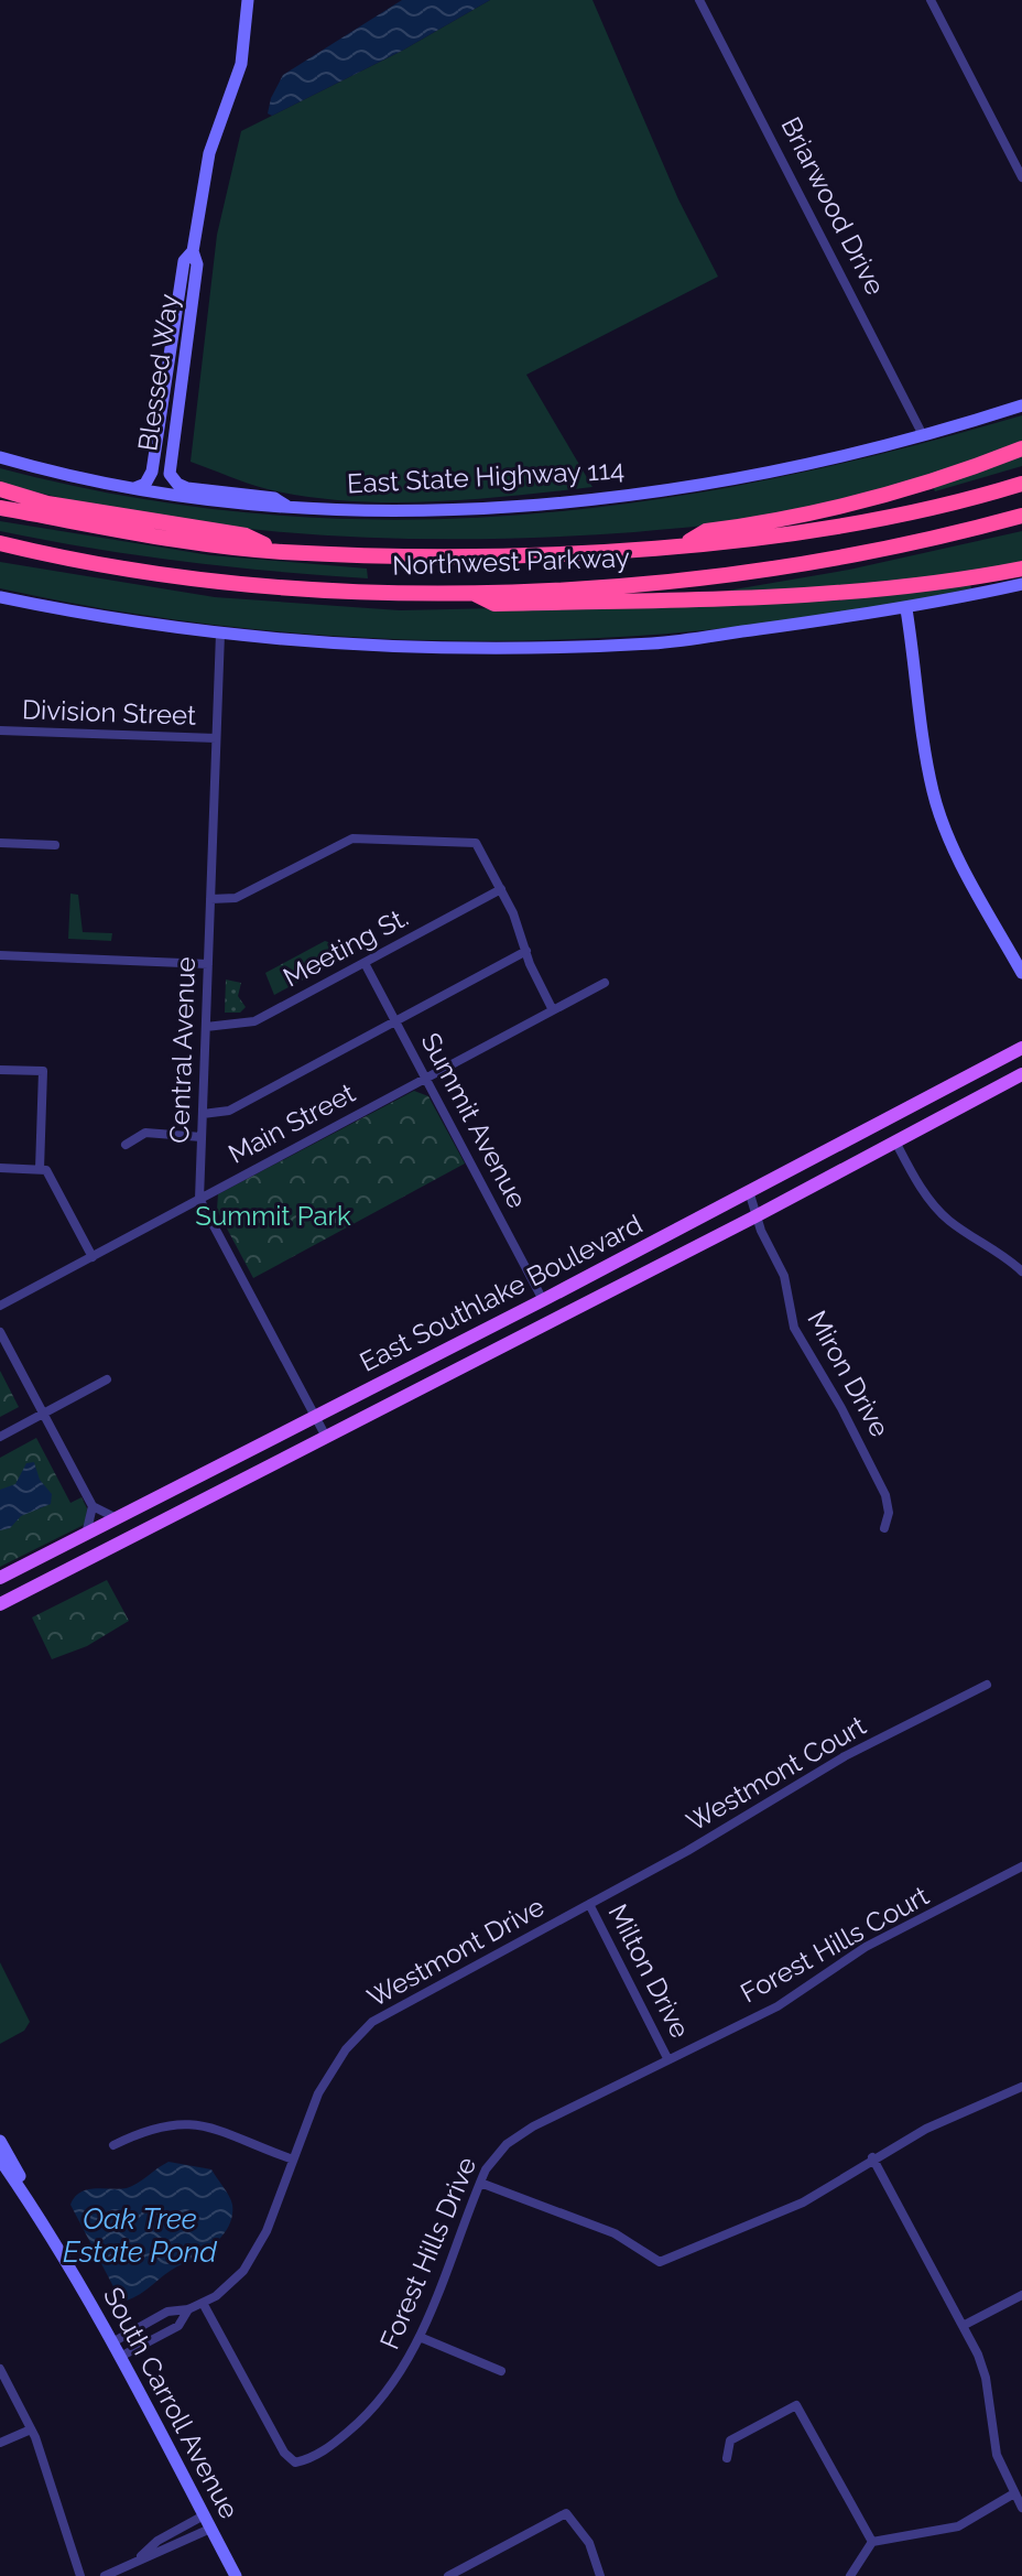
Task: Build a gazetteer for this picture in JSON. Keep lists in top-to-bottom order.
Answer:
{
  "streets": {
    "highway": ["Northwest Parkway"],
    "main road": [
      "Blessed Way",
      "East State Highway 114",
      "East Southlake Boulevard",
      "South Carroll Avenue"
    ],
    "street": [
      "Briarwood Drive",
      "Division Street",
      "Meeting St.",
      "Central Avenue",
      "Summit Avenue",
      "Main Street",
      "Miron Drive",
      "Westmont Court",
      "Forest Hills Court",
      "Westmont Drive",
      "Milton Drive",
      "Forest Hills Drive"
    ]
  },
  "crossings": [
    ["Briarwood Drive", "East State Highway 114"],
    ["Blessed Way", "East State Highway 114"],
    ["Division Street", "Central Avenue"],
    ["Meeting St.", "Central Avenue"],
    ["Meeting St.", "Summit Avenue"],
    ["Central Avenue", "Main Street"],
    ["Central Avenue", "East Southlake Boulevard"],
    ["Summit Avenue", "Main Street"],
    ["Summit Avenue", "East Southlake Boulevard"],
    ["East Southlake Boulevard", "Miron Drive"],
    ["Westmont Court", "Westmont Drive"],
    ["Westmont Court", "Milton Drive"],
    ["Forest Hills Court", "Milton Drive"],
    ["Forest Hills Court", "Forest Hills Drive"],
    ["Westmont Drive", "Milton Drive"],
    ["Westmont Drive", "Forest Hills Drive"],
    ["Westmont Drive", "South Carroll Avenue"],
    ["Milton Drive", "Forest Hills Drive"]
  ],
  "water": ["Oak Tree Estate Pond"],
  "parks": ["Summit Park"]
}
